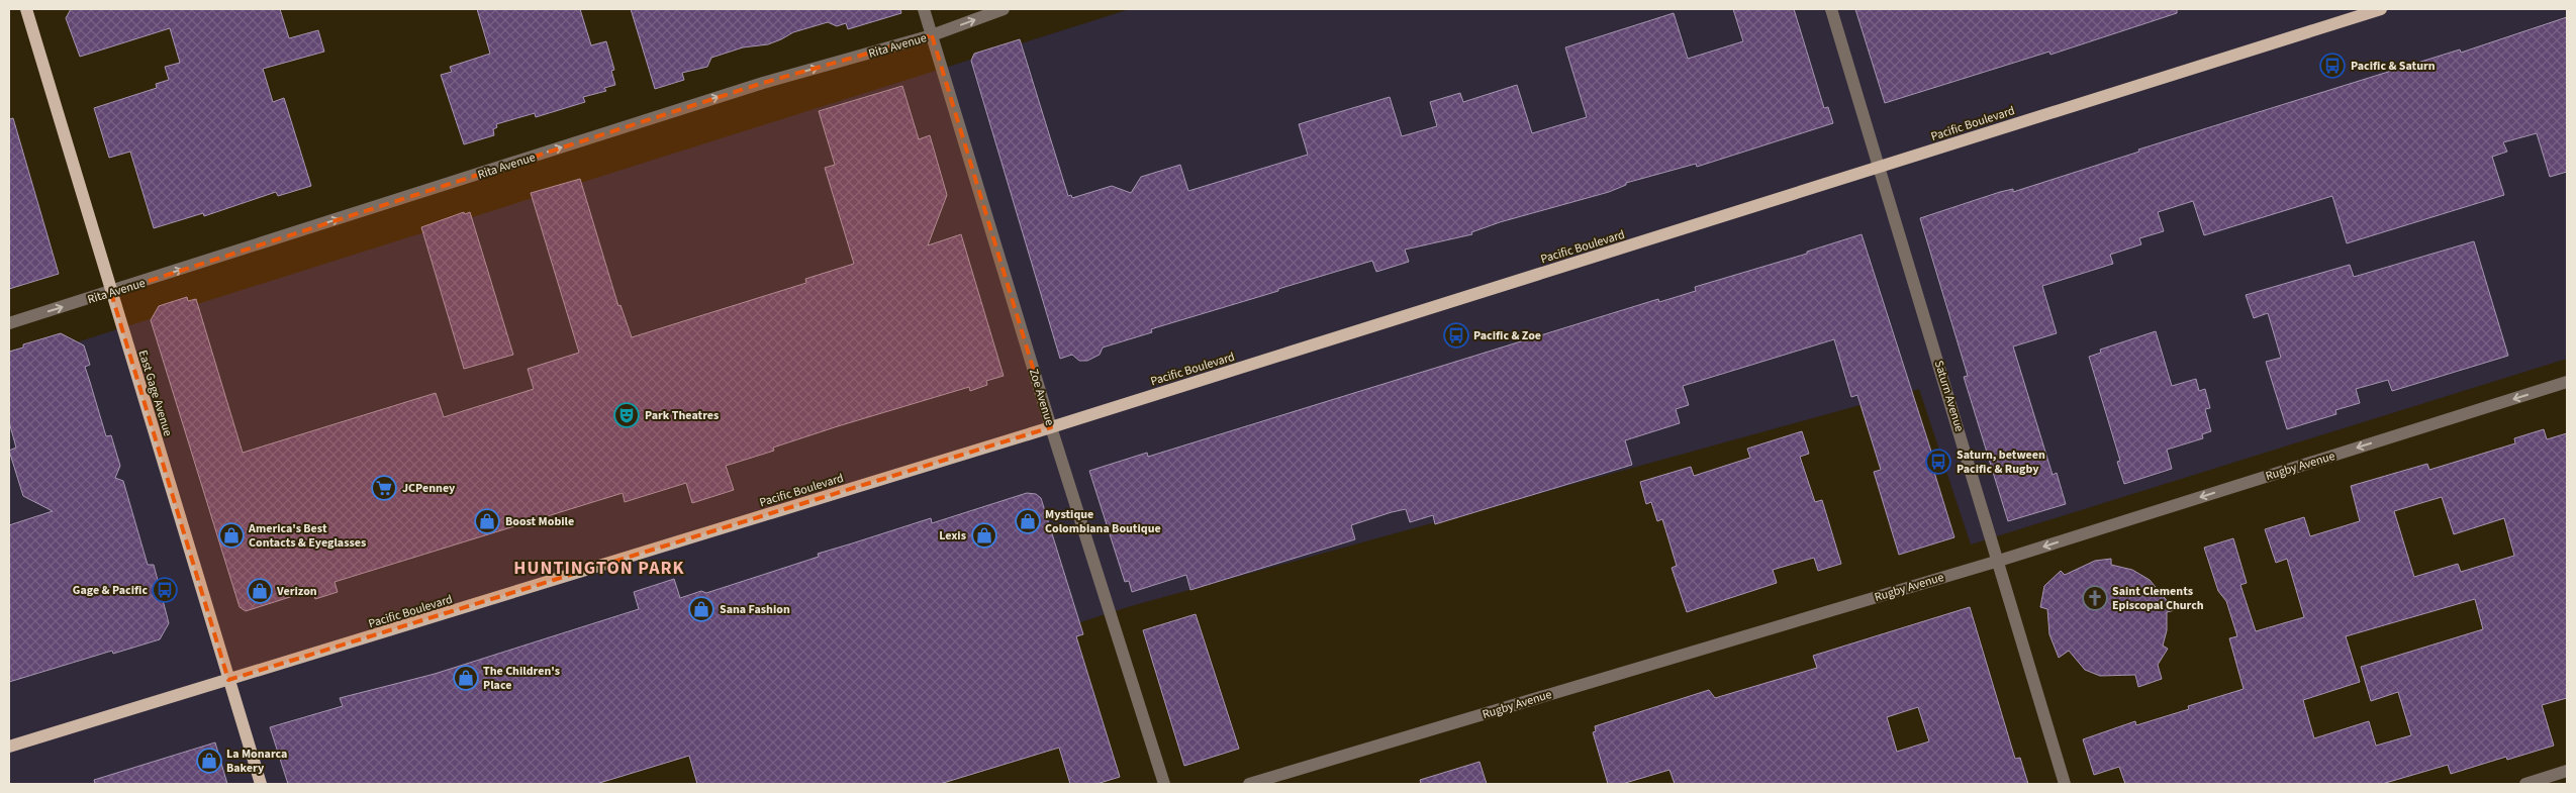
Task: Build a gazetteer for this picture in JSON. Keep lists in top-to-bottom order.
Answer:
{
  "streets": {
    "main road": ["Pacific Boulevard", "East Gage Avenue"],
    "street": [
      "Rita Avenue",
      "Saturn Avenue",
      "Zoe Avenue",
      "Rugby Avenue"
    ]
  },
  "crossings": [
    ["Rita Avenue", "East Gage Avenue"],
    ["Rita Avenue", "Zoe Avenue"],
    ["Pacific Boulevard", "East Gage Avenue"],
    ["Pacific Boulevard", "Saturn Avenue"],
    ["Pacific Boulevard", "Zoe Avenue"],
    ["Saturn Avenue", "Rugby Avenue"]
  ],
  "one_way": ["Rita Avenue", "Rugby Avenue"],
  "districts": ["HUNTINGTON PARK"],
  "places": {
    "bus stop": [
      "Pacific & Saturn",
      "Pacific & Zoe",
      "Saturn, between Pacific & Rugby",
      "Gage & Pacific"
    ],
    "theatre": ["Park Theatres"],
    "supermarket": ["JCPenney"],
    "shop": [
      "Boost Mobile",
      "Mystique Colombiana Boutique",
      "America's Best Contacts & Eyeglasses",
      "Lexis",
      "Verizon",
      "Sana Fashion",
      "The Children's Place",
      "La Monarca Bakery"
    ],
    "church": ["Saint Clements Episcopal Church"]
  }
}
